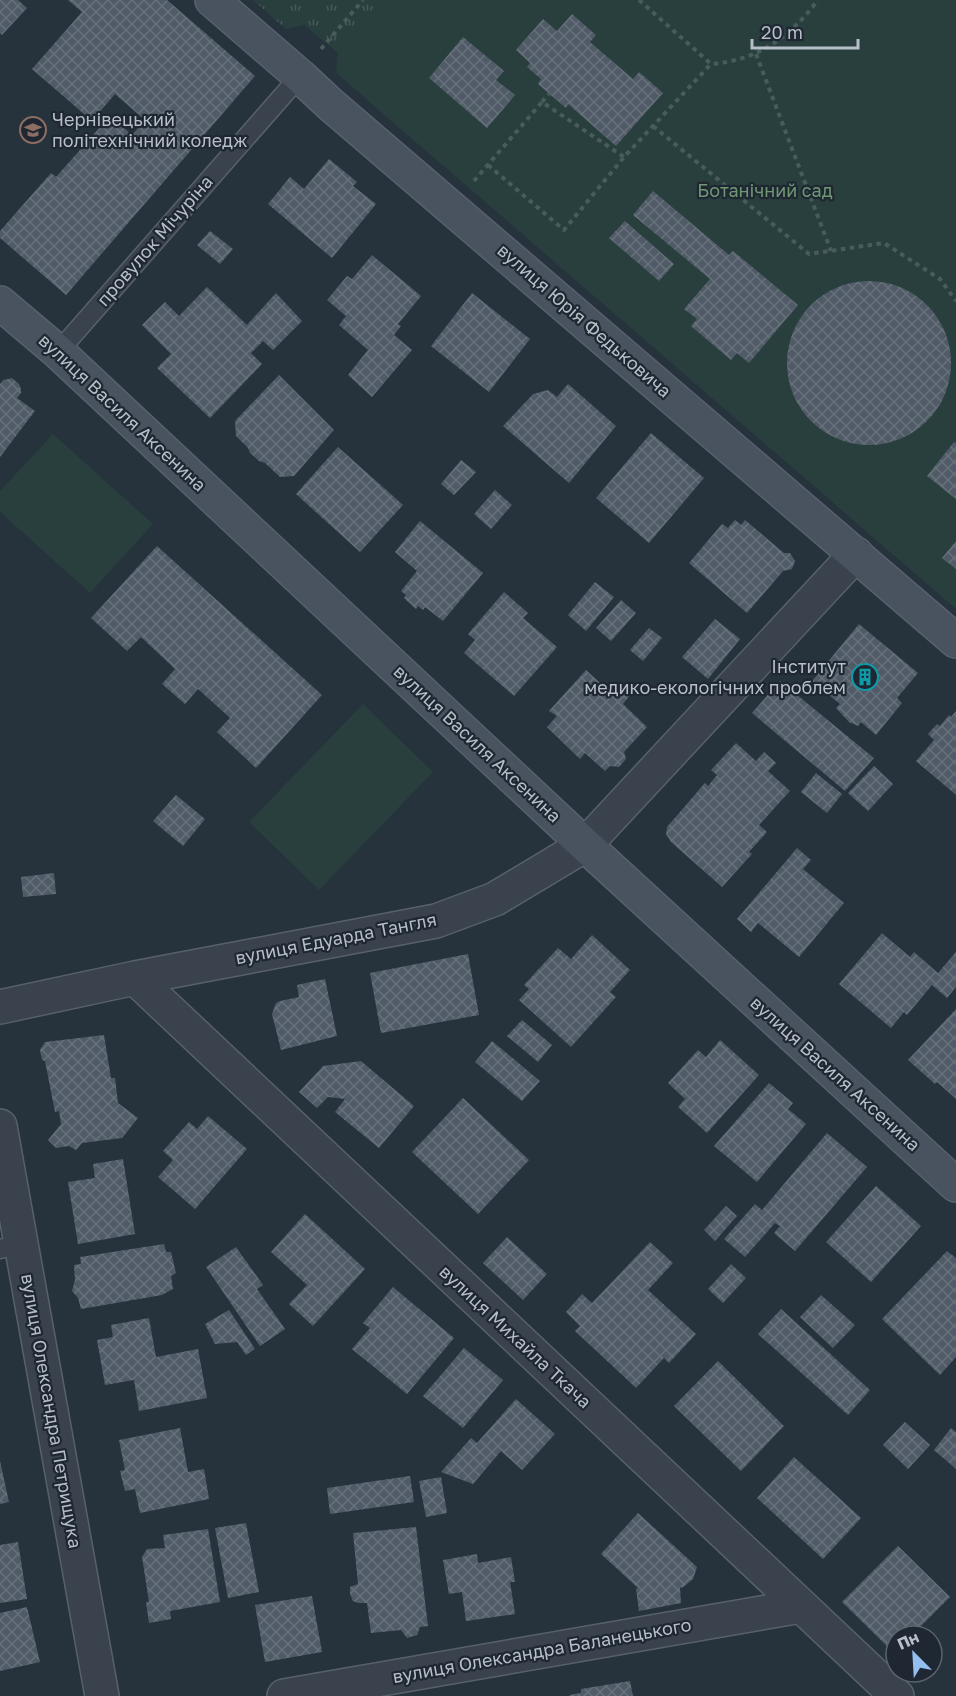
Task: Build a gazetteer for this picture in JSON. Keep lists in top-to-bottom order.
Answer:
{
  "streets": {
    "street": [
      "вулиця Юрія Федьковича",
      "вулиця Василя Аксенина",
      "вулиця Едуарда Тангля",
      "вулиця Михайла Ткача",
      "вулиця Олександра Петрищука",
      "вулиця Олександра Баланецького"
    ],
    "lane": ["провулок Мічуріна"]
  },
  "crossings": [
    ["провулок Мічуріна", "вулиця Юрія Федьковича"],
    ["провулок Мічуріна", "вулиця Василя Аксенина"],
    ["вулиця Юрія Федьковича", "вулиця Едуарда Тангля"],
    ["вулиця Василя Аксенина", "вулиця Едуарда Тангля"],
    ["вулиця Едуарда Тангля", "вулиця Михайла Ткача"],
    ["вулиця Михайла Ткача", "вулиця Олександра Баланецького"]
  ],
  "parks": ["Ботанічний сад"],
  "places": {
    "school or university": ["Чернівецький політехнічний коледж"],
    "building": ["Інститут медико-екологічних проблем"]
  },
  "scale_bar": "20 m",
  "north": "top left"
}
